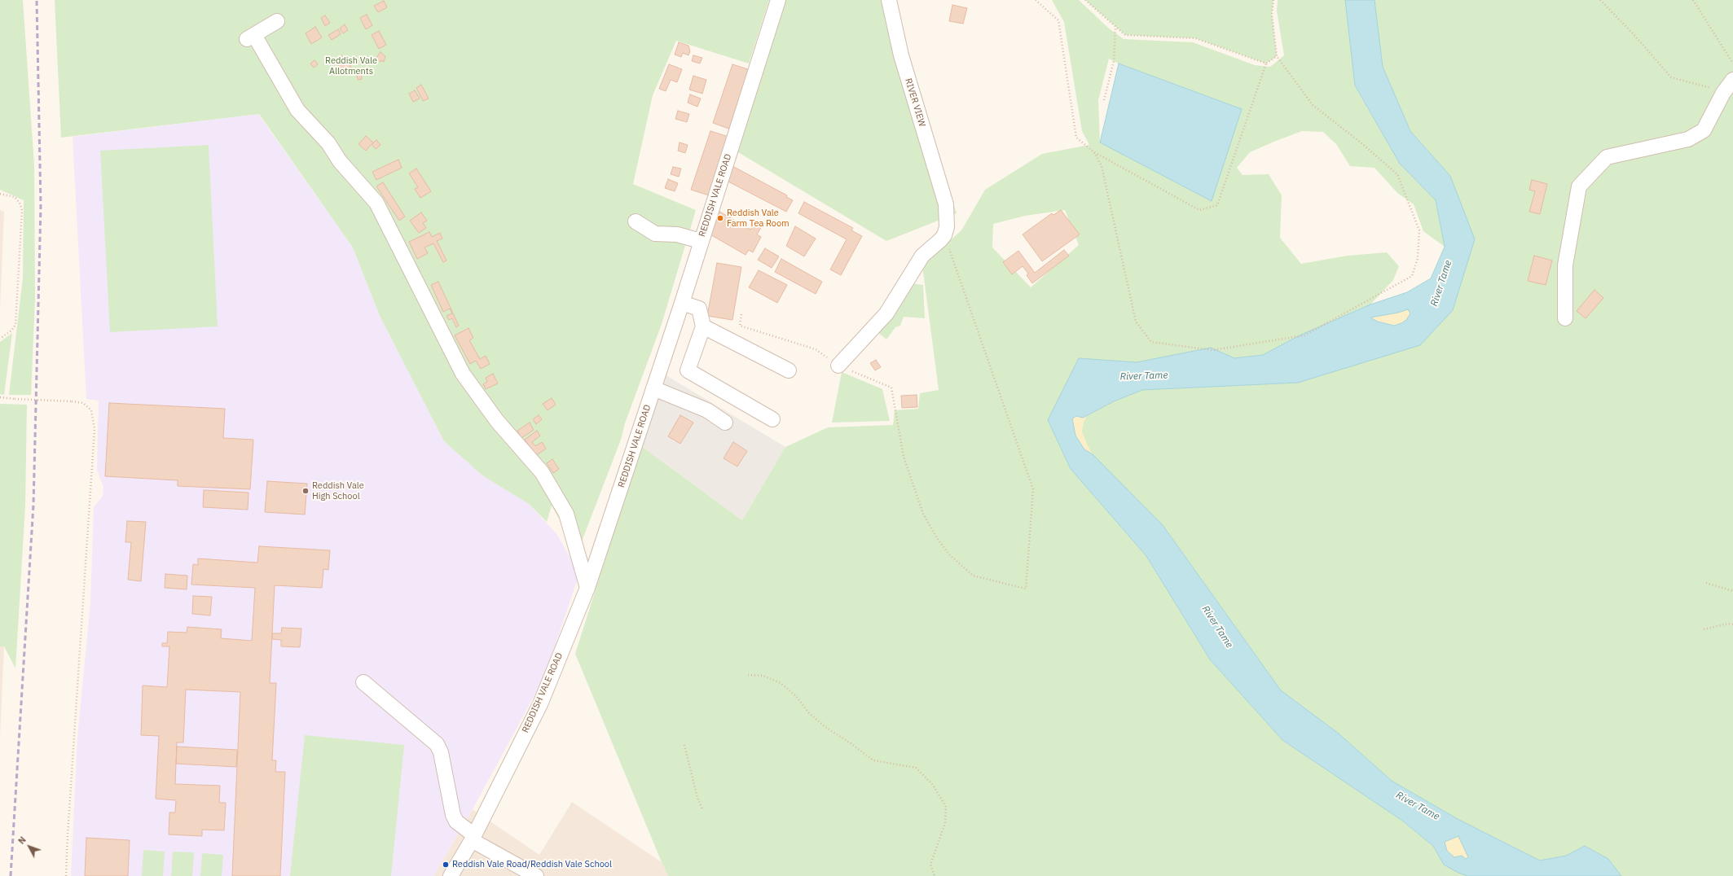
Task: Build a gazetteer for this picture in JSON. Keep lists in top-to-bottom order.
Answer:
{
  "streets": {
    "street": ["RIVER VIEW", "REDDISH VALE ROAD"]
  },
  "water": ["River Tame"],
  "parks": ["Reddish Vale Allotments"],
  "places": ["Reddish Vale Farm Tea Room", "Reddish Vale High School", "Reddish Vale Road/Reddish Vale School"],
  "north": "top left"
}
